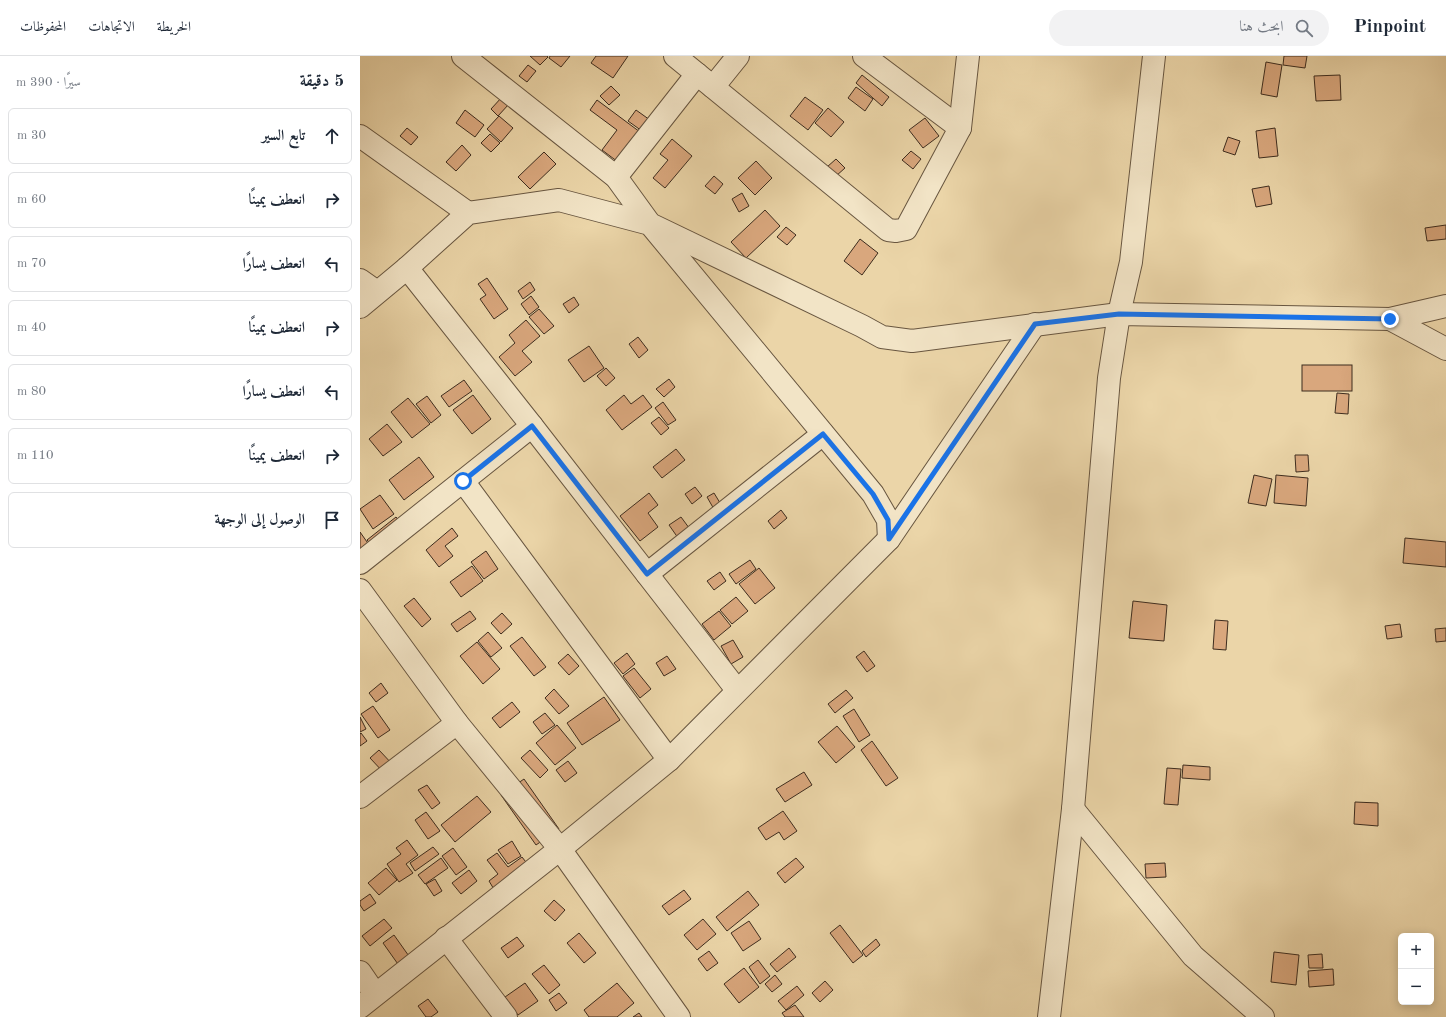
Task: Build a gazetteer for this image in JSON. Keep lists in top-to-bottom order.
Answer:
{
  "page": {
    "header": "Pinpoint",
    "search": "ابحث هنا",
    "nav": ["الخريطة", "الاتجاهات", "المحفوظات"],
    "heading": ["5 دقيقة", "سيرًا · 390 m"],
    "list": [
      ["تابع السير", "30 m"],
      ["انعطف يمينًا", "60 m"],
      ["انعطف يسارًا", "70 m"],
      ["انعطف يمينًا", "40 m"],
      ["انعطف يسارًا", "80 m"],
      ["انعطف يمينًا", "110 m"],
      "الوصول إلى الوجهة"
    ],
    "map_buttons": ["+", "−"]
  }
}
